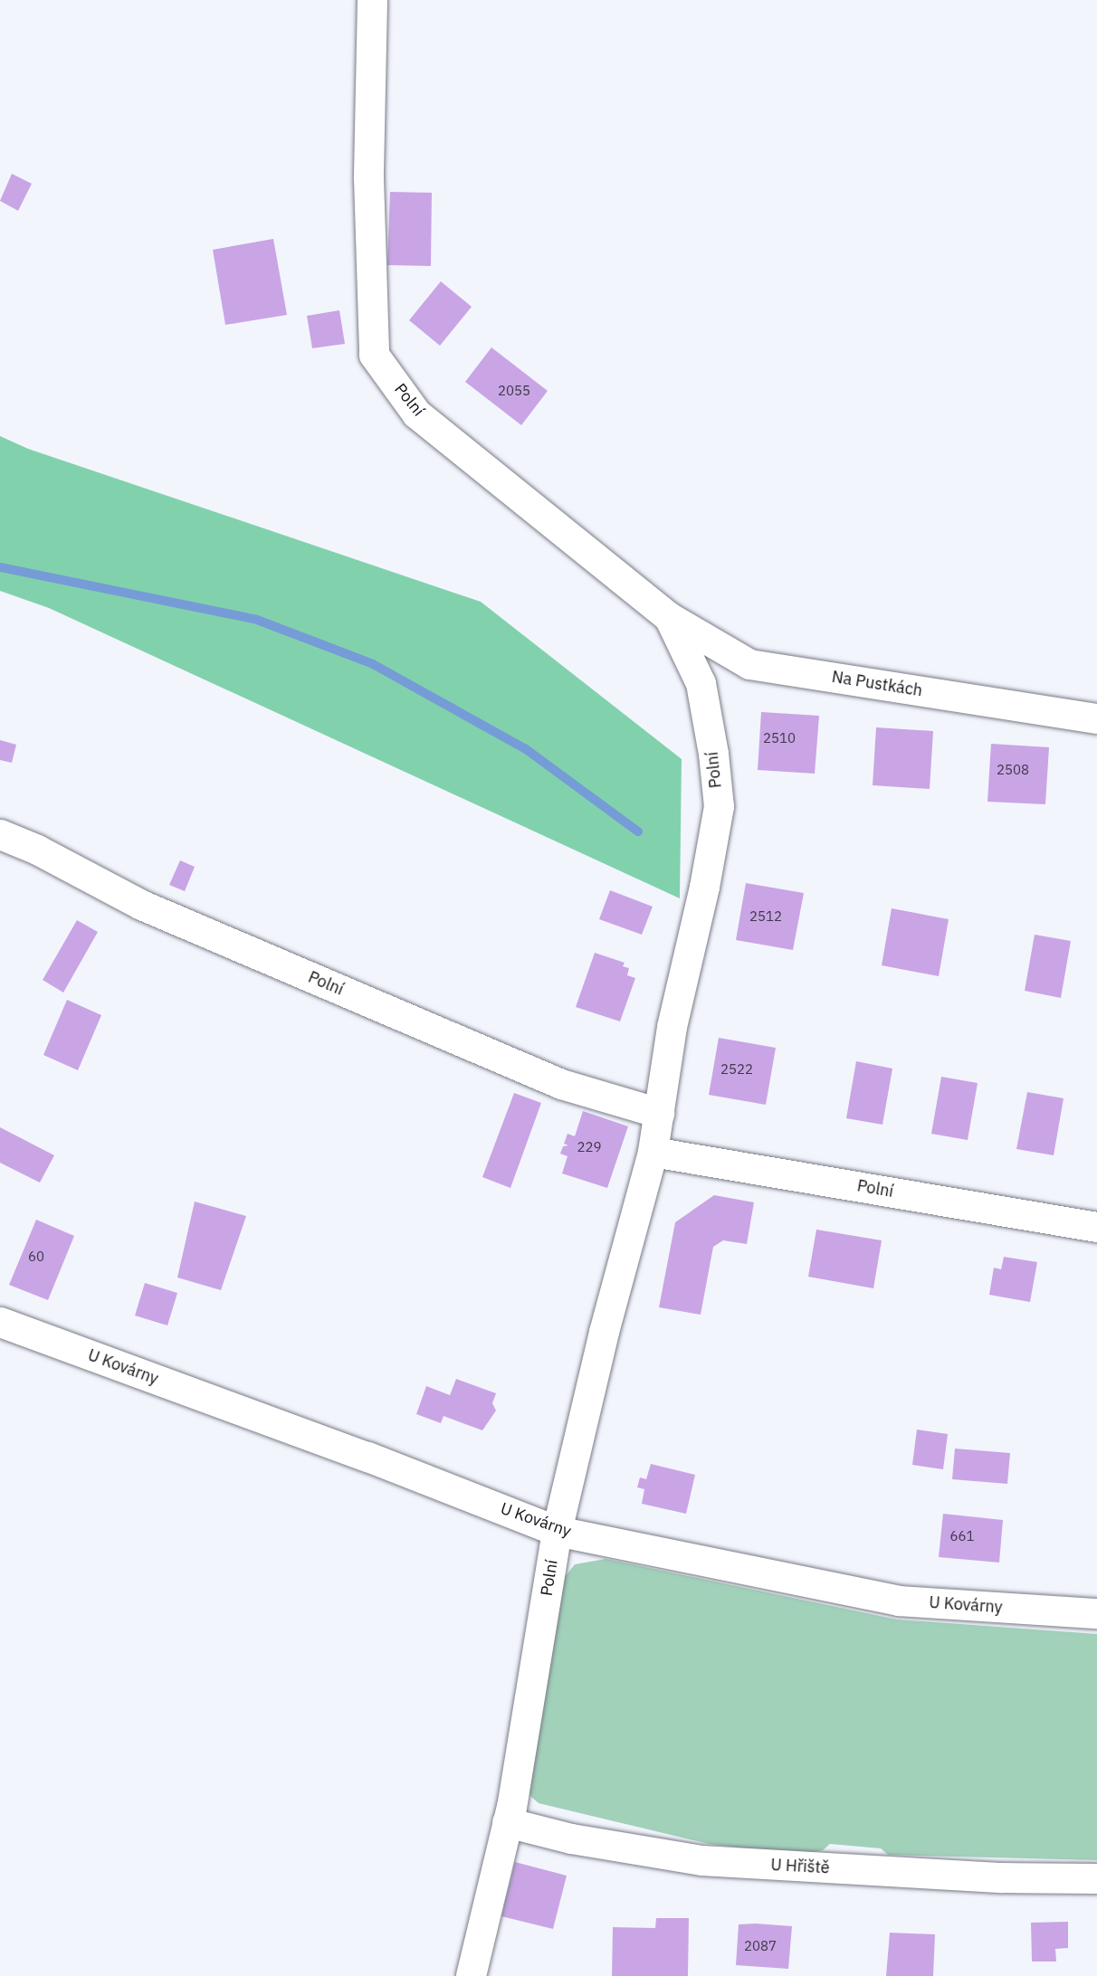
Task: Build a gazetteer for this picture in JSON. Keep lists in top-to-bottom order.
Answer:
{
  "streets": {
    "street": [
      "Polní",
      "Na Pustkách",
      "U Kovárny",
      "U Hřiště"
    ]
  },
  "crossings": [
    ["Polní", "Na Pustkách"],
    ["Polní", "U Kovárny"],
    ["Polní", "U Hřiště"]
  ],
  "house_numbers": [
    "2055",
    "2510",
    "2508",
    "2512",
    "2522",
    "229",
    "60",
    "661",
    "2087"
  ]
}
